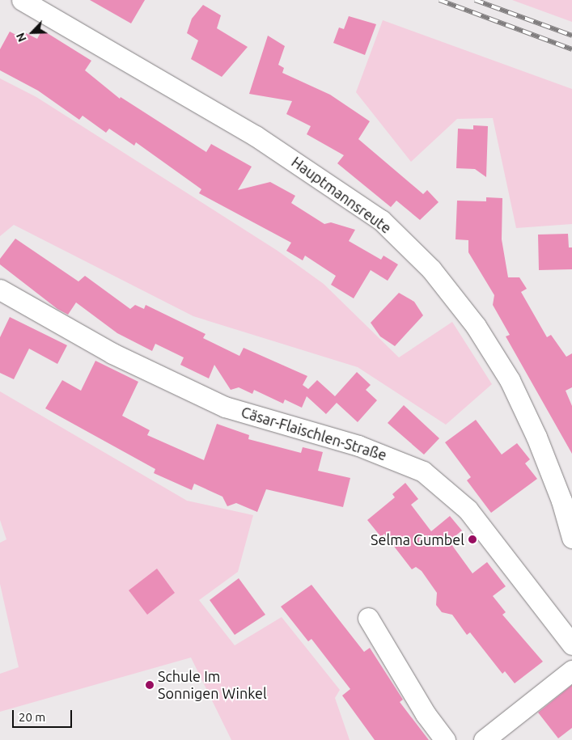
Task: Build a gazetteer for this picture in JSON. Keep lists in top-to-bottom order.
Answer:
{
  "streets": {
    "street": ["Hauptmannsreute", "Cäsar-Flaischlen-Straße"]
  },
  "places": ["Selma Gumbel", "Schule Im Sonnigen Winkel"],
  "scale_bar": "20 m",
  "north": "bottom left"
}
